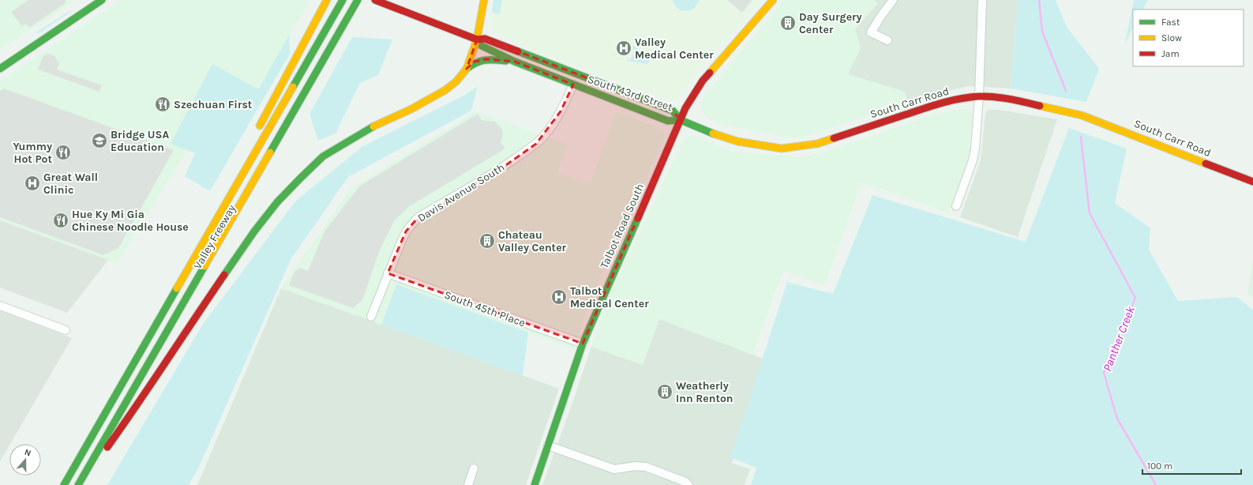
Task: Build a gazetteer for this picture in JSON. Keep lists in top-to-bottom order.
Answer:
{
  "streets": {
    "main road": [
      "South 43rd Street",
      "South Carr Road",
      "Talbot Road South",
      "Valley Freeway"
    ],
    "street": ["Davis Avenue South", "South 45th Place"]
  },
  "crossings": [
    ["South 43rd Street", "South Carr Road"],
    ["South 43rd Street", "Davis Avenue South"],
    ["South 43rd Street", "Talbot Road South"],
    ["South Carr Road", "Talbot Road South"],
    ["Davis Avenue South", "South 45th Place"],
    ["Talbot Road South", "South 45th Place"]
  ],
  "water": ["Panther Creek"],
  "places": {
    "building": ["Day Surgery Center", "Chateau Valley Center", "Weatherly Inn Renton"],
    "hospital": ["Valley Medical Center", "Great Wall Clinic", "Talbot Medical Center"],
    "restaurant": ["Szechuan First", "Yummy Hot Pot", "Hue Ky Mi Gia Chinese Noodle House"],
    "school or university": ["Bridge USA Education"]
  },
  "legend": ["Fast", "Slow", "Jam"],
  "scale_bar": "100 m",
  "north": "top"
}
